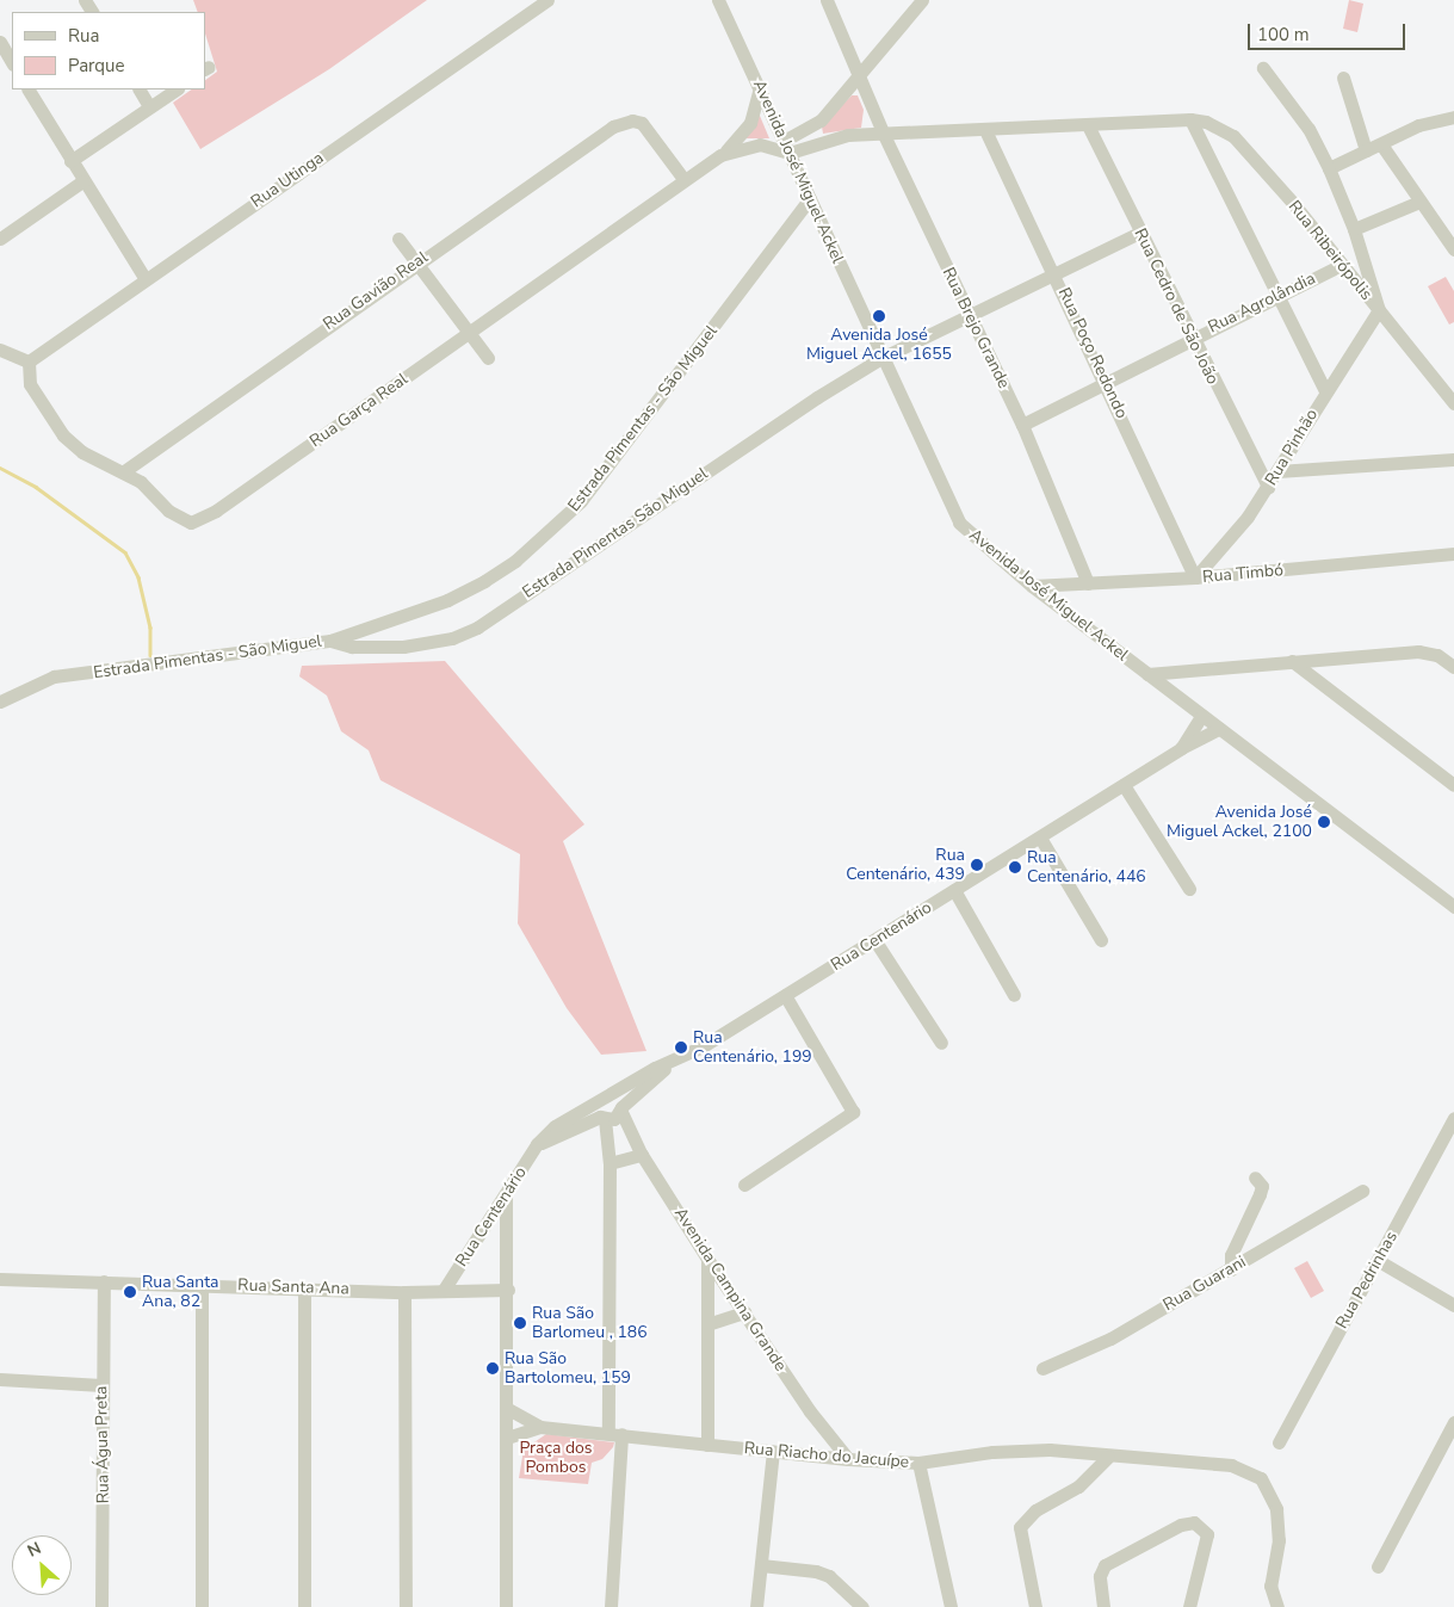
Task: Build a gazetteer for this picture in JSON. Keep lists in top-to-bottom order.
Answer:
{
  "streets": {
    "street": [
      "Avenida José Miguel Ackel",
      "Rua Utinga",
      "Rua Ribeirópolis",
      "Rua Gavião Real",
      "Rua Agrolândia",
      "Rua Cedro de São João",
      "Rua Brejo Grande",
      "Rua Poço Redondo",
      "Rua Garça Real",
      "Estrada Pimentas - São Miguel",
      "Rua Pinhão",
      "Estrada Pimentas São Miguel",
      "Rua Timbó",
      "Rua Centenário",
      "Rua Pedrinhas",
      "Rua Guarani",
      "Rua Santa Ana",
      "Avenida Campina Grande",
      "Rua Água Preta",
      "Rua Riacho do Jacuípe"
    ]
  },
  "crossings": [
    ["Avenida José Miguel Ackel", "Estrada Pimentas - São Miguel"],
    ["Avenida José Miguel Ackel", "Estrada Pimentas São Miguel"],
    ["Avenida José Miguel Ackel", "Rua Timbó"],
    ["Avenida José Miguel Ackel", "Rua Centenário"],
    ["Rua Utinga", "Rua Garça Real"],
    ["Rua Ribeirópolis", "Rua Agrolândia"],
    ["Rua Ribeirópolis", "Rua Pinhão"],
    ["Rua Gavião Real", "Rua Garça Real"],
    ["Rua Agrolândia", "Rua Cedro de São João"],
    ["Rua Agrolândia", "Rua Brejo Grande"],
    ["Rua Agrolândia", "Rua Poço Redondo"],
    ["Rua Cedro de São João", "Rua Pinhão"],
    ["Rua Cedro de São João", "Estrada Pimentas São Miguel"],
    ["Rua Brejo Grande", "Estrada Pimentas São Miguel"],
    ["Rua Brejo Grande", "Rua Timbó"],
    ["Rua Poço Redondo", "Rua Pinhão"],
    ["Rua Poço Redondo", "Estrada Pimentas São Miguel"],
    ["Rua Poço Redondo", "Rua Timbó"],
    ["Estrada Pimentas - São Miguel", "Estrada Pimentas São Miguel"],
    ["Rua Pinhão", "Rua Timbó"],
    ["Rua Centenário", "Rua Santa Ana"],
    ["Rua Centenário", "Avenida Campina Grande"],
    ["Rua Santa Ana", "Rua Água Preta"],
    ["Avenida Campina Grande", "Rua Riacho do Jacuípe"]
  ],
  "parks": ["Praça dos Pombos"],
  "places": [
    "Avenida José Miguel Ackel, 1655",
    "Avenida José Miguel Ackel, 2100",
    "Rua Centenário, 439",
    "Rua Centenário, 446",
    "Rua Centenário, 199",
    "Rua Santa Ana, 82",
    "Rua São Barlomeu , 186",
    "Rua São Bartolomeu, 159"
  ],
  "legend": ["Rua", "Parque"],
  "scale_bar": "100 m",
  "north": "top left"
}
